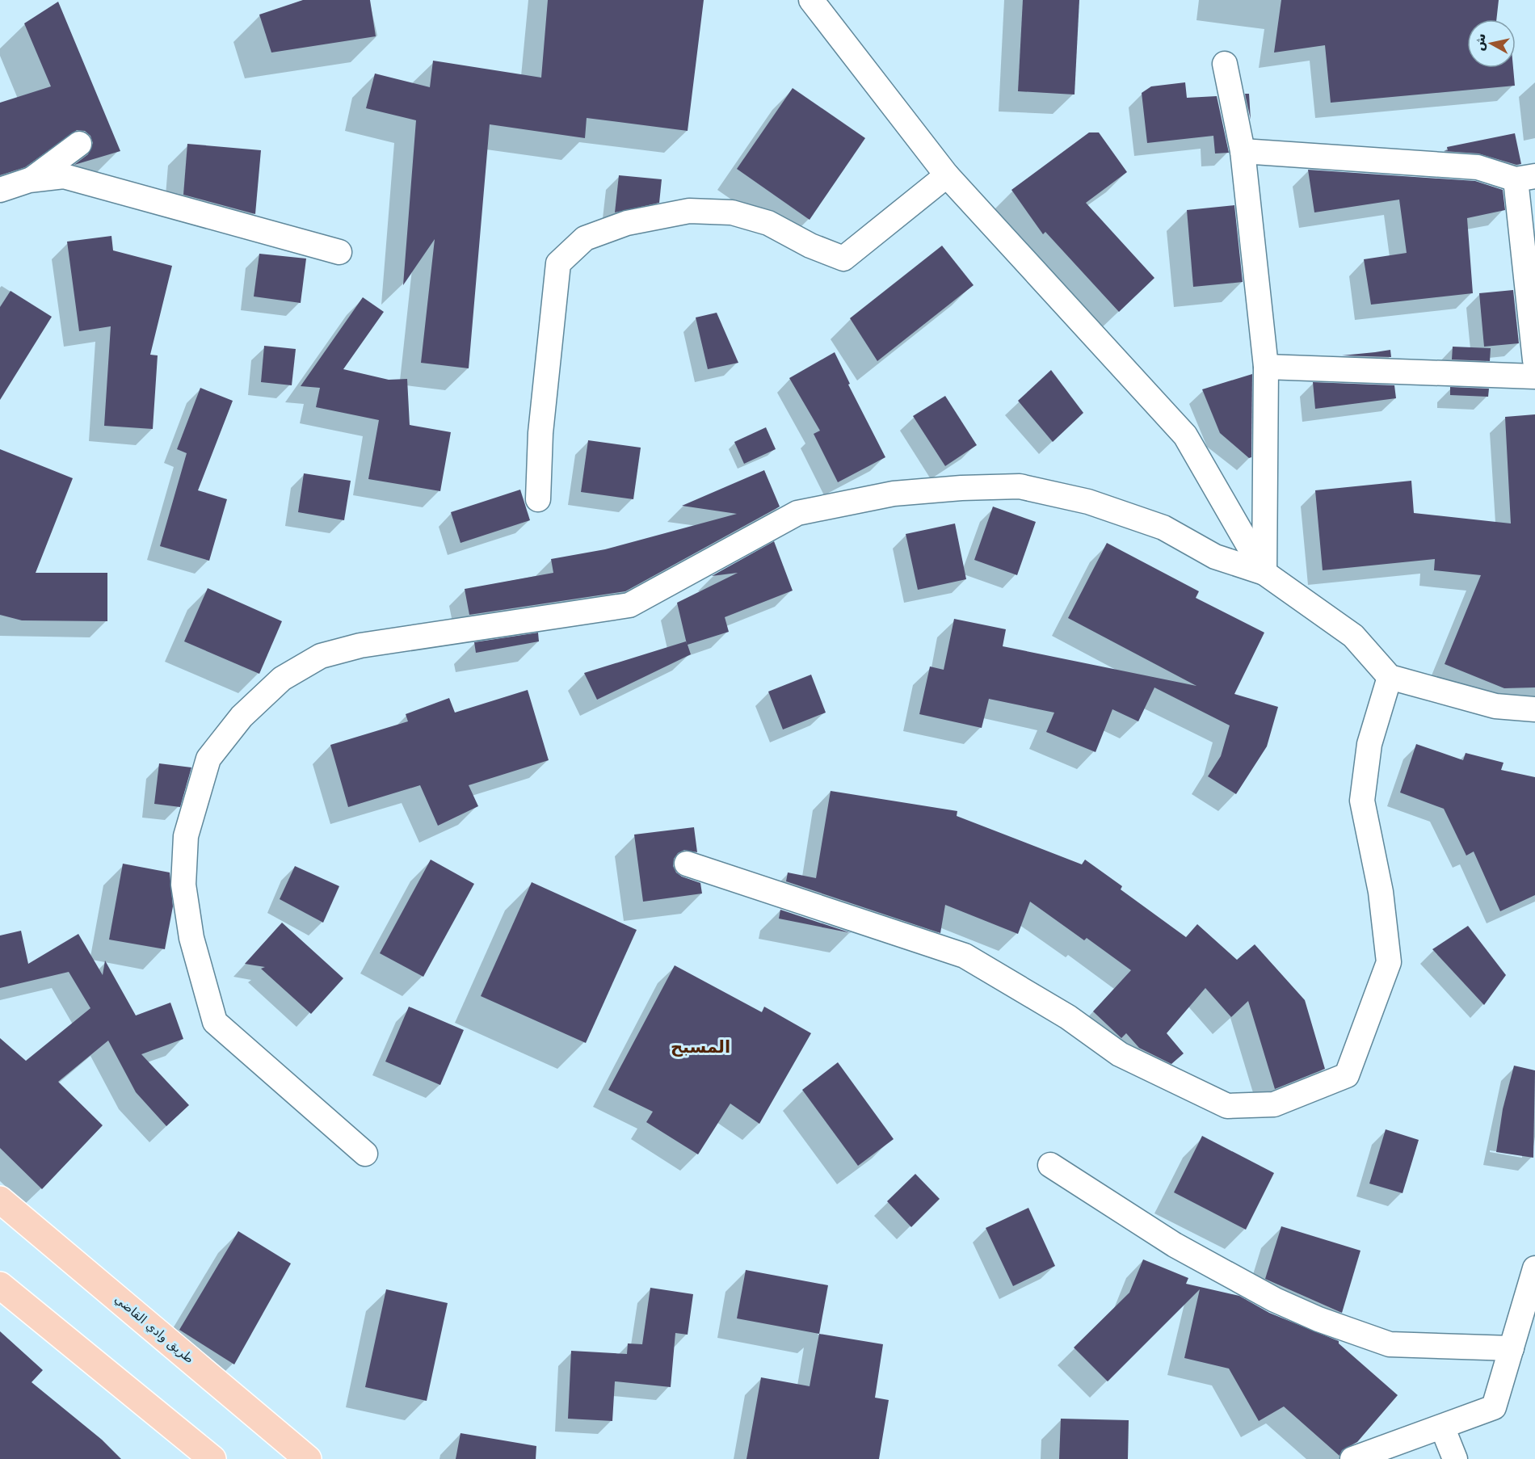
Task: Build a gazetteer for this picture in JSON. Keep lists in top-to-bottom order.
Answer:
{
  "streets": {
    "main road": ["طريق وادي القاضي"]
  },
  "districts": ["المسبح"],
  "north": "left"
}
